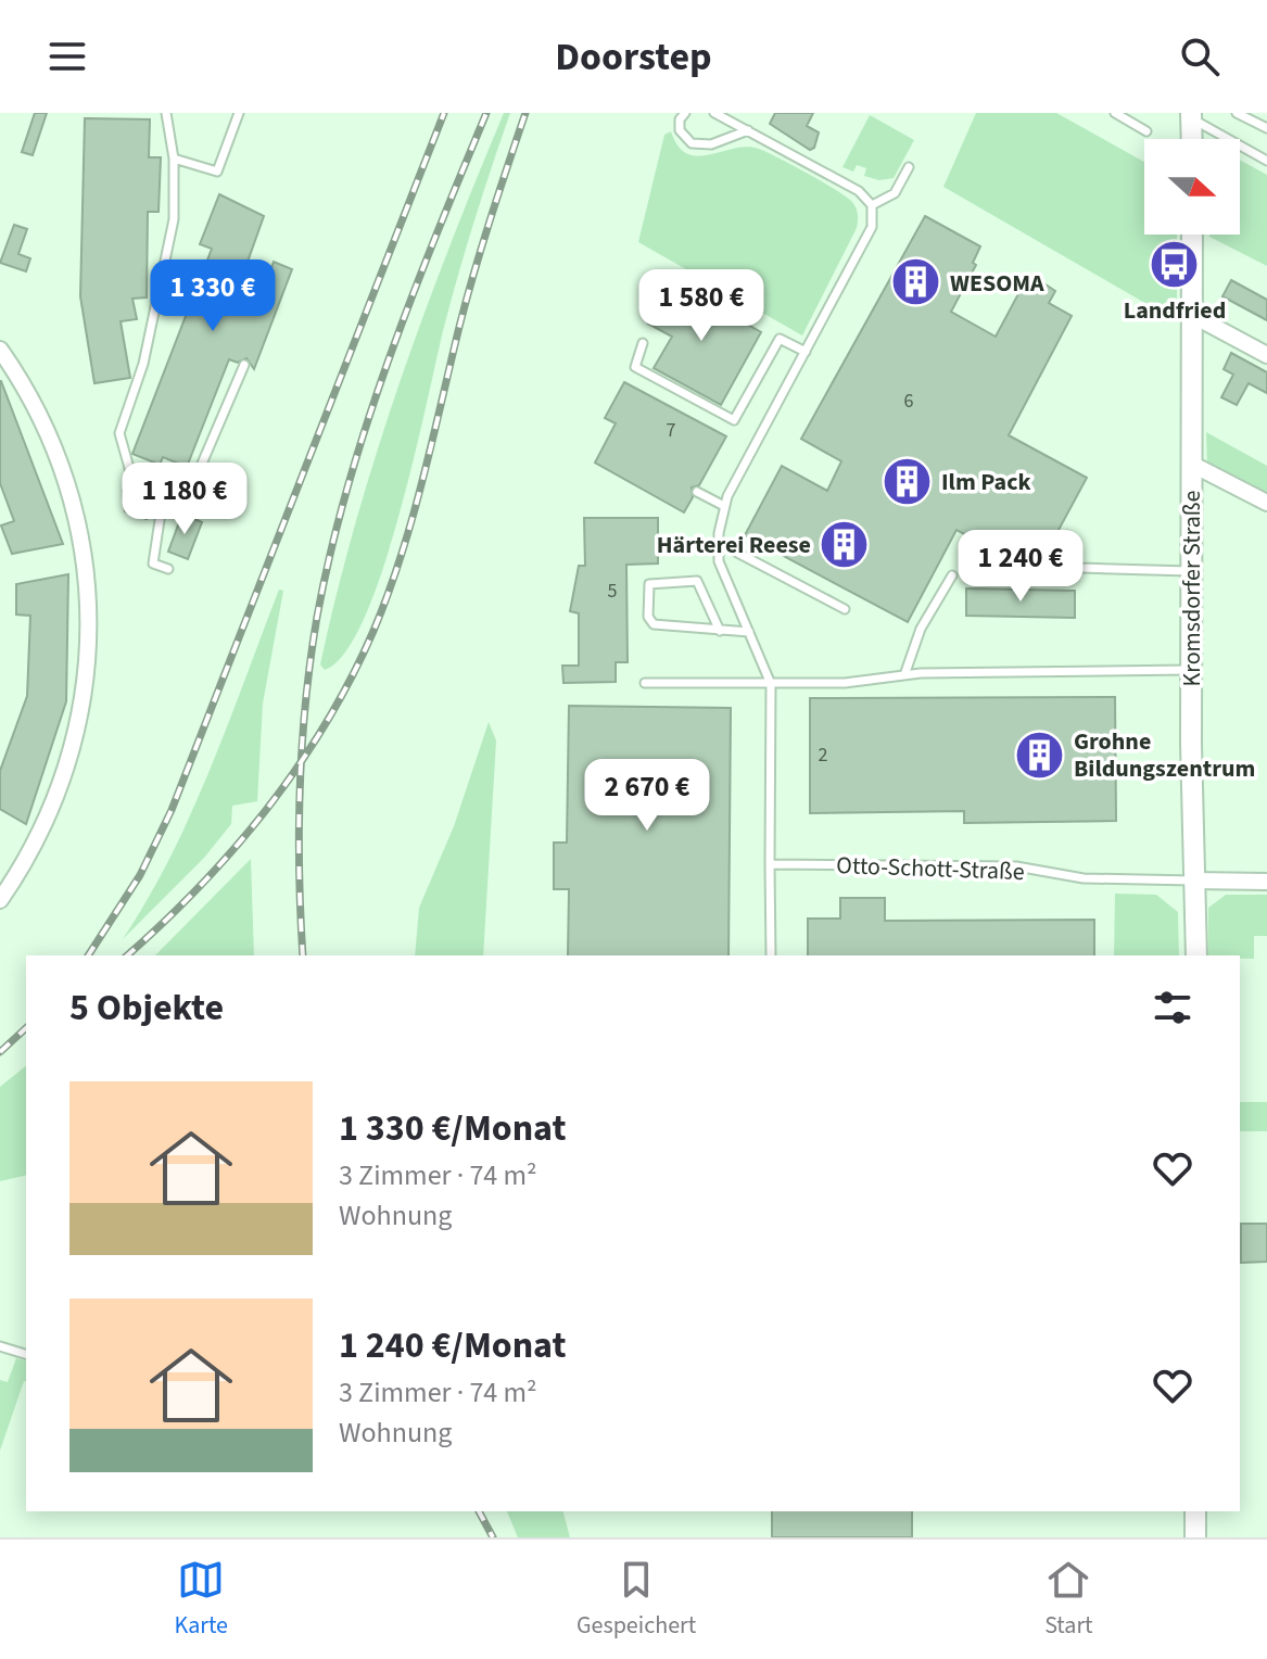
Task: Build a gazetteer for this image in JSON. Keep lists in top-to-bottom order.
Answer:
{
  "streets": {
    "street": ["Kromsdorfer Straße"],
    "lane": ["Otto-Schott-Straße"]
  },
  "crossings": [
    ["Kromsdorfer Straße", "Otto-Schott-Straße"]
  ],
  "places": {
    "bus stop": ["Landfried"],
    "building": [
      "WESOMA",
      "Ilm Pack",
      "Härterei Reese",
      "Grohne Bildungszentrum"
    ]
  },
  "house_numbers": [
    "6",
    "7",
    "5",
    "2"
  ],
  "north": "right",
  "page": {
    "header": "Doorstep",
    "price": [
      "1 330 €",
      "1 580 €",
      "1 180 €",
      "1 240 €",
      "2 670 €"
    ],
    "heading": "5 Objekte",
    "list": [
      {
        "name": "1 330 €/Monat",
        "note": "3 Zimmer · 74 m² · Wohnung"
      },
      {
        "name": "1 240 €/Monat",
        "note": "3 Zimmer · 74 m² · Wohnung"
      }
    ],
    "tabs": ["Karte", "Gespeichert", "Start"]
  }
}
